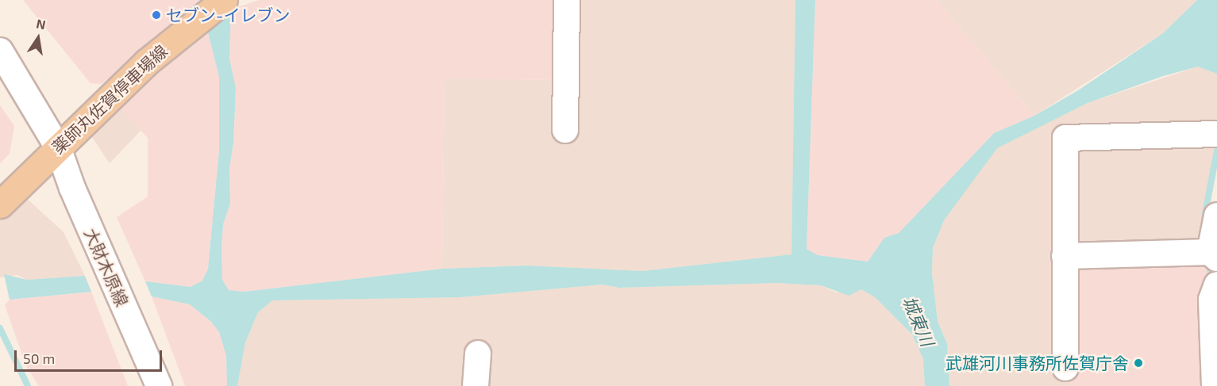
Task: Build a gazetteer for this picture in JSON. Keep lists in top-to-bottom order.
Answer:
{
  "streets": {
    "main road": ["薬師丸佐賀停車場線"],
    "street": ["大財木原線"]
  },
  "crossings": [
    ["薬師丸佐賀停車場線", "大財木原線"]
  ],
  "water": ["城東川"],
  "places": ["セブン-イレブン", "武雄河川事務所佐賀庁舎"],
  "scale_bar": "50 m",
  "north": "top"
}
